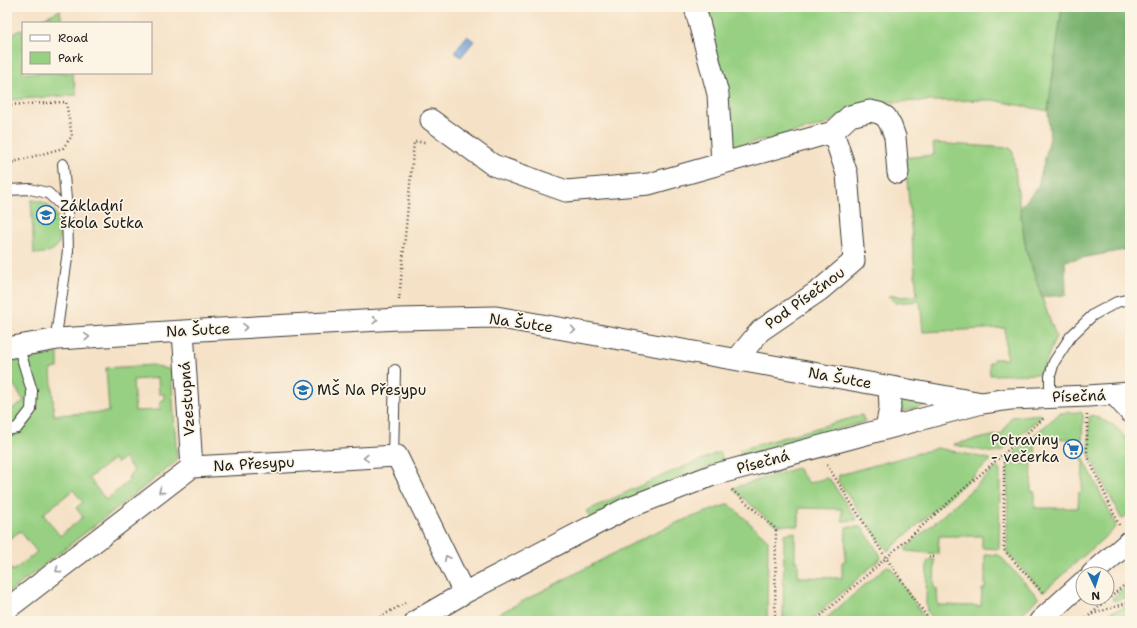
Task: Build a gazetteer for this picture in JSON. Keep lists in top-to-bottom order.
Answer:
{
  "streets": {
    "street": [
      "Pod Písečnou",
      "Na Šutce",
      "Písečná",
      "Vzestupná",
      "Na Přesypu"
    ]
  },
  "crossings": [
    ["Pod Písečnou", "Na Šutce"],
    ["Na Šutce", "Písečná"],
    ["Na Šutce", "Vzestupná"],
    ["Vzestupná", "Na Přesypu"]
  ],
  "one_way": ["Na Přesypu"],
  "places": {
    "school or university": ["Základní škola Šutka", "MŠ Na Přesypu"],
    "supermarket": ["Potraviny - večerka"]
  },
  "legend": ["Road", "Park"],
  "north": "bottom"
}
